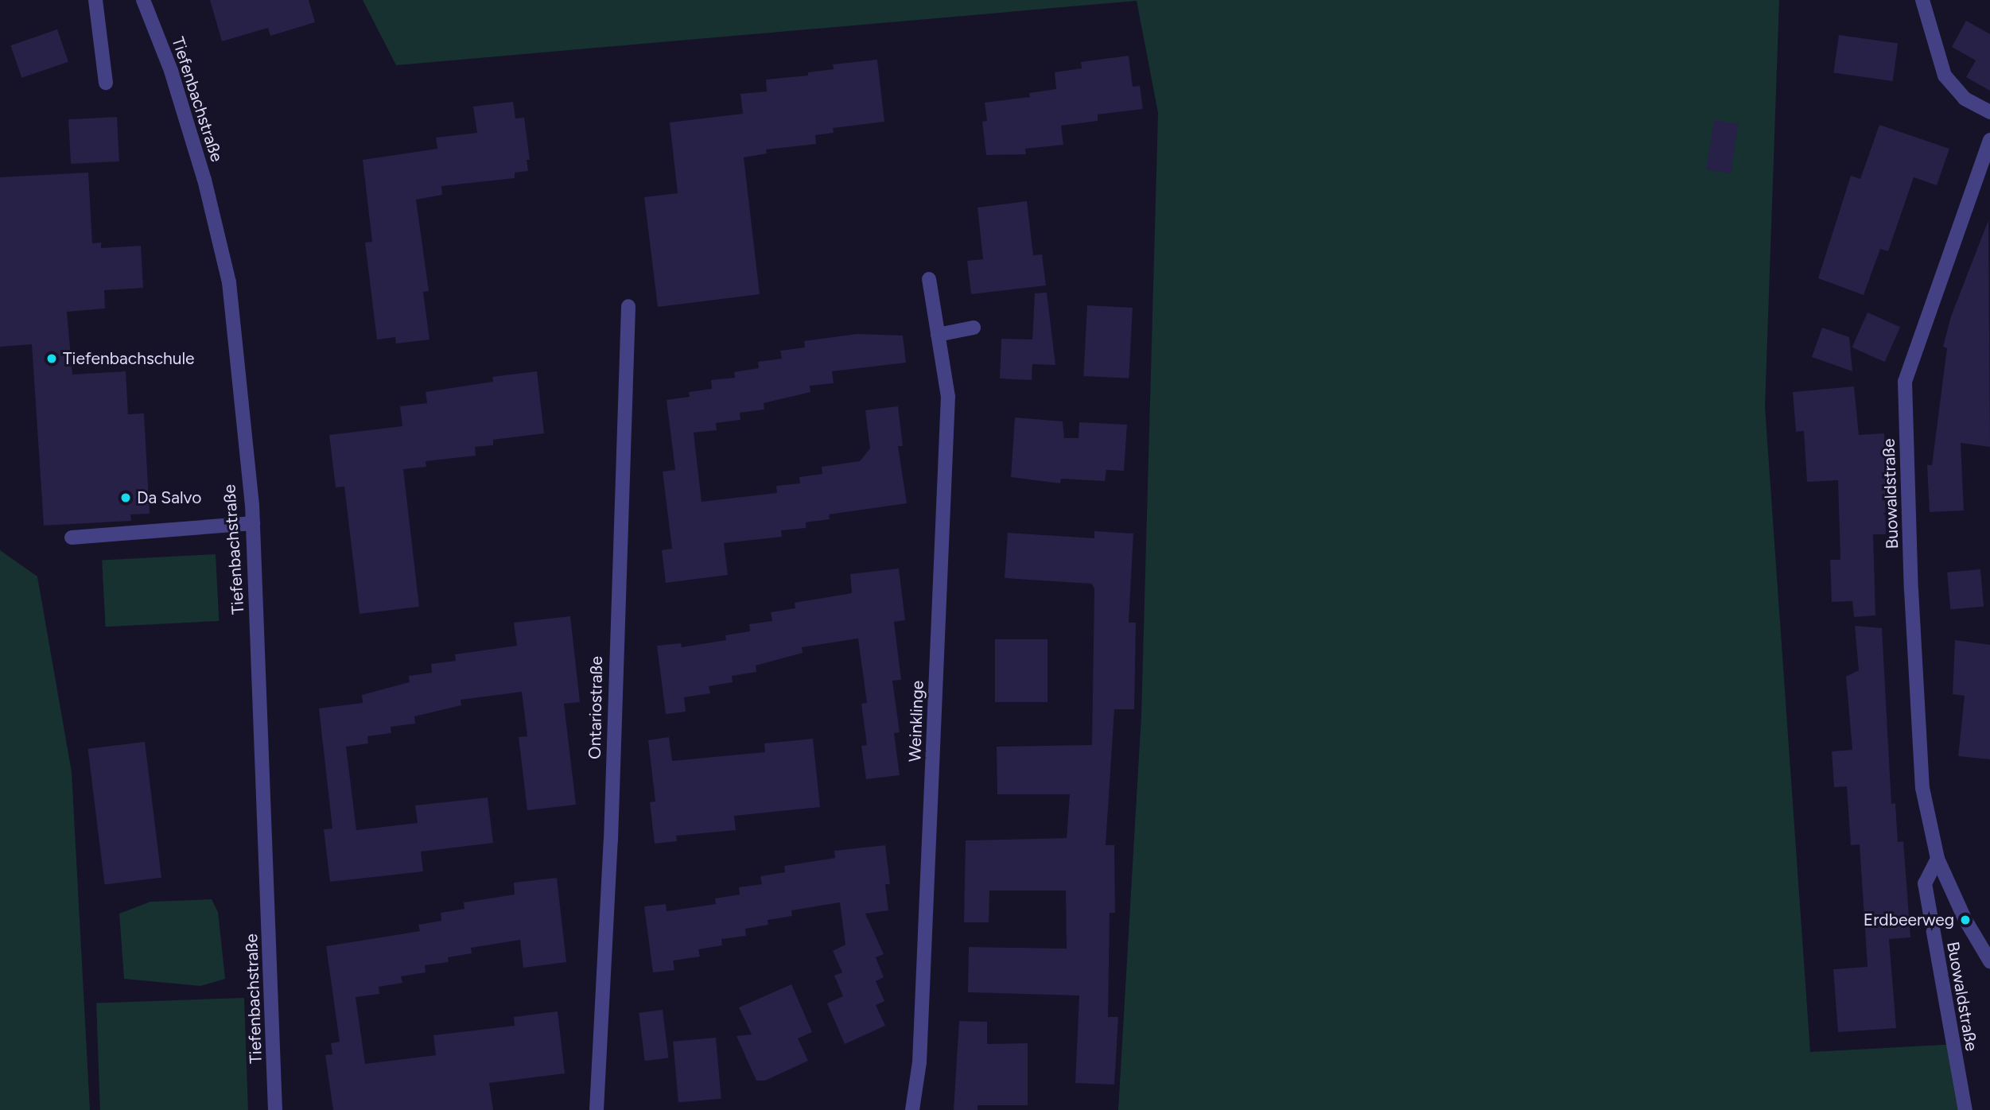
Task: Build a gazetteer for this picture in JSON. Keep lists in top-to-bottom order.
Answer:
{
  "streets": {
    "street": [
      "Tiefenbachstraße",
      "Buowaldstraße",
      "Ontariostraße",
      "Weinklinge"
    ]
  },
  "places": ["Tiefenbachschule", "Da Salvo", "Erdbeerweg"]
}
